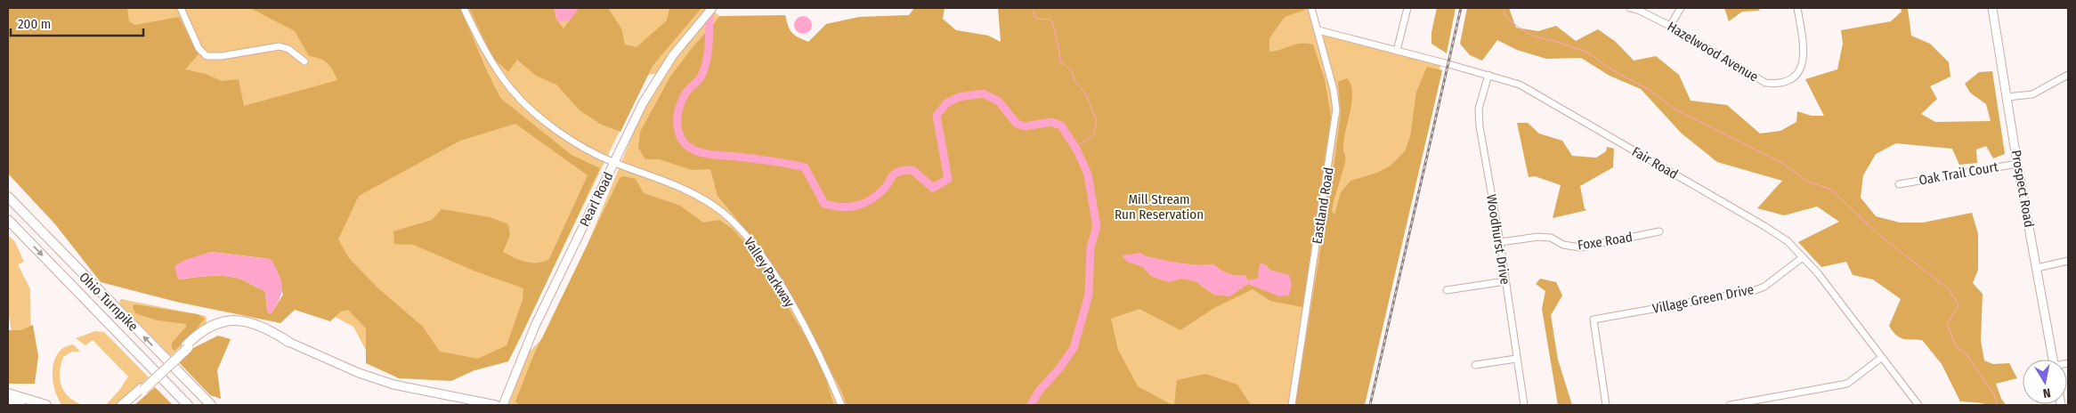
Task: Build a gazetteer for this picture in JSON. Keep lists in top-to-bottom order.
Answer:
{
  "streets": {
    "highway": ["Ohio Turnpike"],
    "main road": ["Prospect Road", "Pearl Road"],
    "street": [
      "Hazelwood Avenue",
      "Fair Road",
      "Oak Trail Court",
      "Eastland Road",
      "Woodhurst Drive",
      "Foxe Road",
      "Valley Parkway",
      "Village Green Drive"
    ]
  },
  "crossings": [
    ["Fair Road", "Eastland Road"],
    ["Fair Road", "Woodhurst Drive"],
    ["Fair Road", "Village Green Drive"],
    ["Oak Trail Court", "Prospect Road"],
    ["Pearl Road", "Valley Parkway"],
    ["Woodhurst Drive", "Foxe Road"]
  ],
  "parks": ["Mill Stream Run Reservation"],
  "scale_bar": "200 m",
  "north": "bottom"
}
